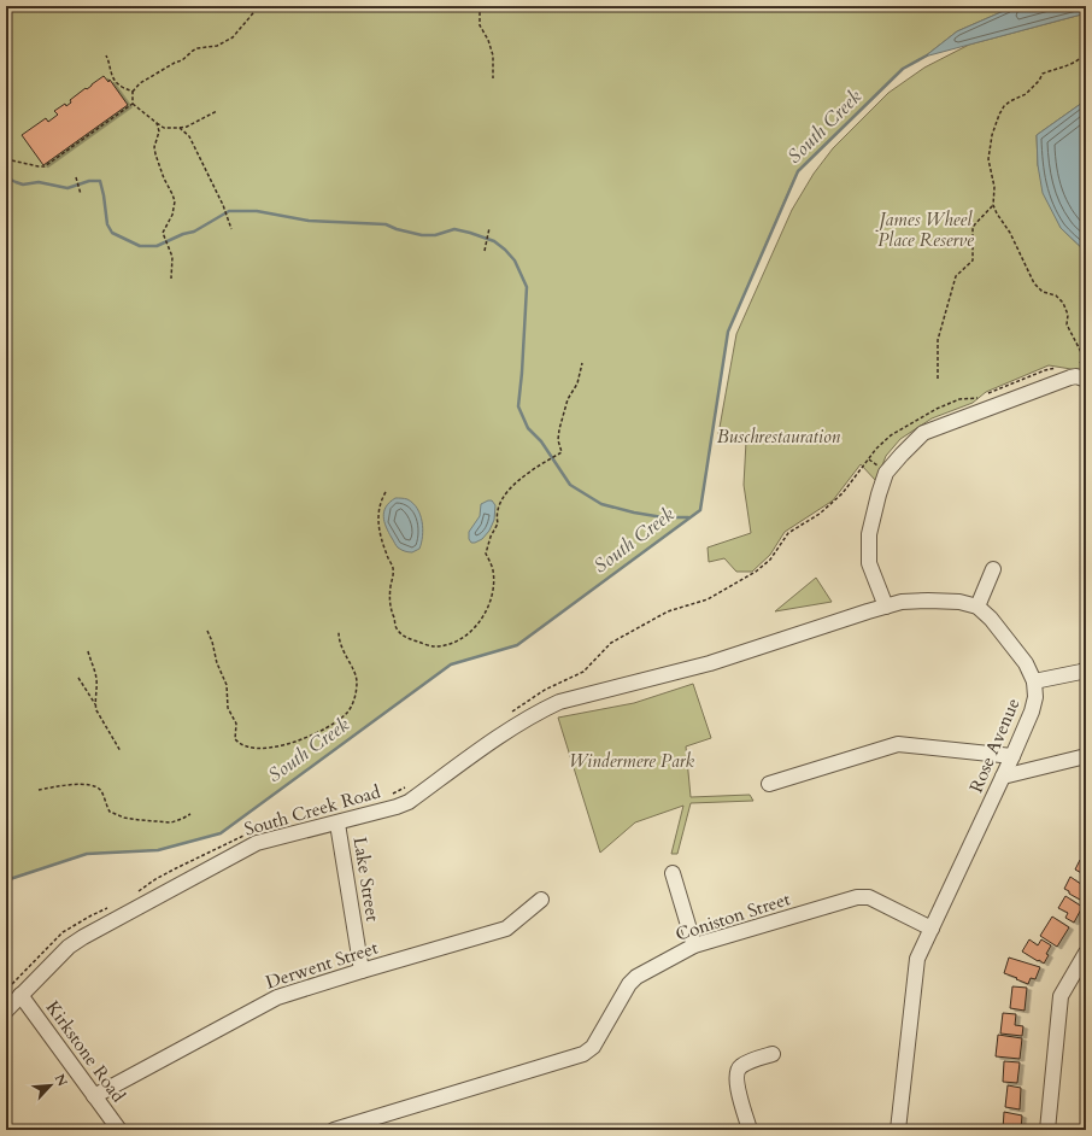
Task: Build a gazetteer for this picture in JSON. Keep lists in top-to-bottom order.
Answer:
{
  "streets": {
    "street": [
      "Rose Avenue",
      "South Creek Road",
      "Lake Street",
      "Coniston Street",
      "Derwent Street",
      "Kirkstone Road"
    ]
  },
  "crossings": [
    ["Rose Avenue", "Coniston Street"],
    ["South Creek Road", "Lake Street"],
    ["South Creek Road", "Kirkstone Road"],
    ["Lake Street", "Derwent Street"],
    ["Derwent Street", "Kirkstone Road"]
  ],
  "water": ["South Creek"],
  "parks": ["James Wheel Place Reserve", "Buschrestauration", "Windermere Park"],
  "north": "top right"
}
